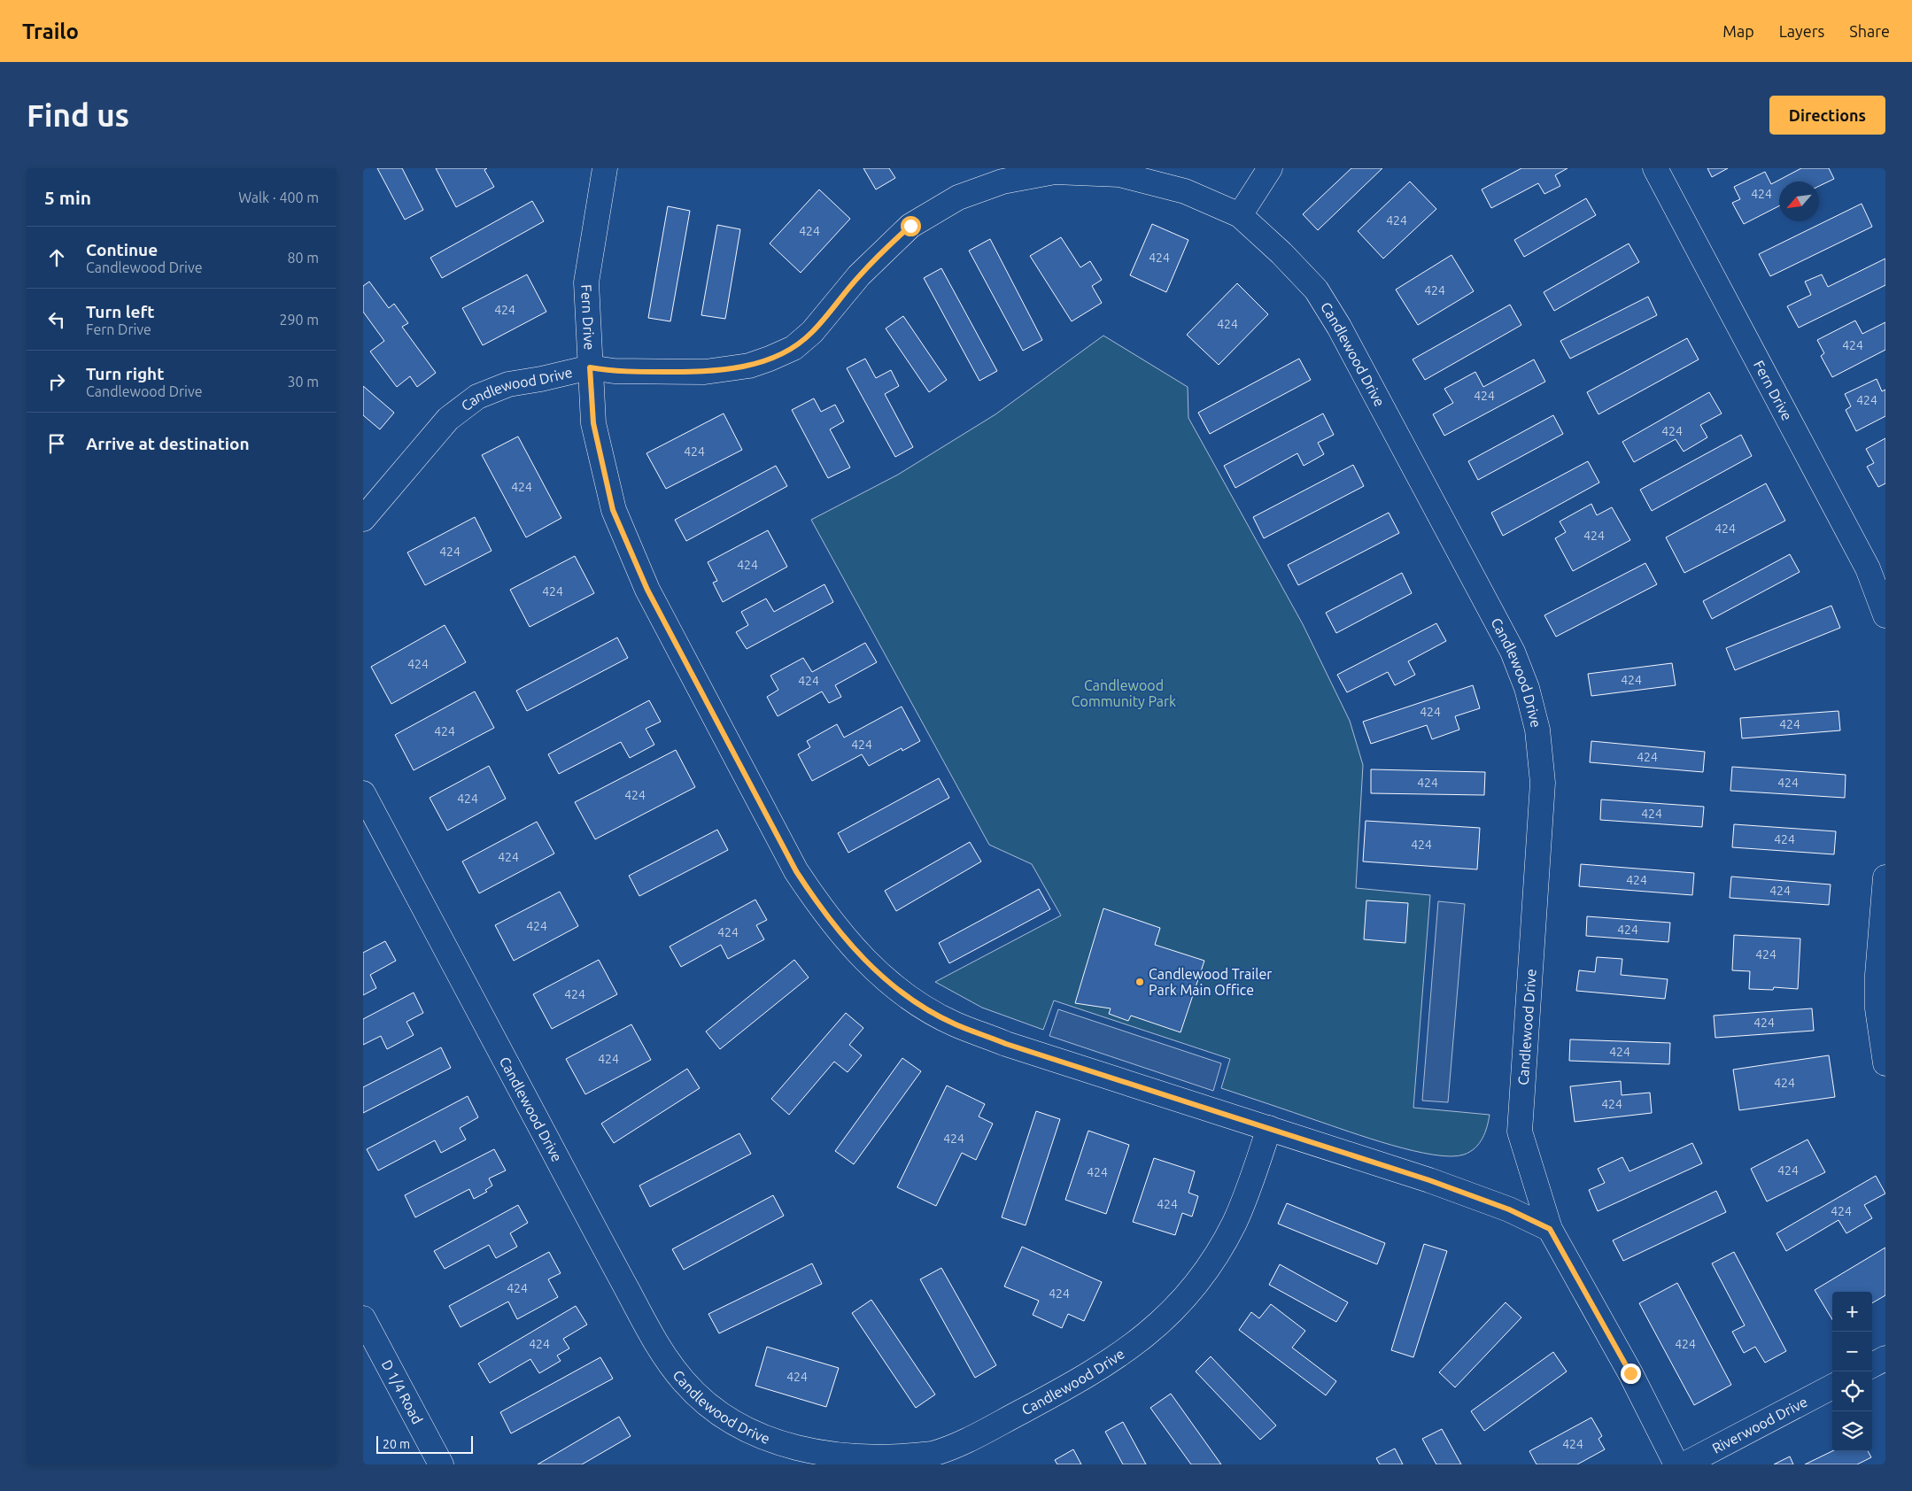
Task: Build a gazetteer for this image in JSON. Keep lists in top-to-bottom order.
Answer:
{
  "streets": {
    "street": [
      "Fern Drive",
      "Candlewood Drive",
      "D 1/4 Road",
      "Riverwood Drive"
    ]
  },
  "crossings": [
    ["Fern Drive", "Candlewood Drive"]
  ],
  "parks": ["Candlewood Community Park"],
  "places": ["Candlewood Trailer Park Main Office"],
  "house_numbers": [
    "424",
    "424",
    "424",
    "424",
    "424",
    "424",
    "424",
    "424",
    "424",
    "424",
    "424",
    "424",
    "424",
    "424",
    "424",
    "424",
    "424",
    "424",
    "424",
    "424",
    "424",
    "424",
    "424",
    "424",
    "424",
    "424",
    "424",
    "424",
    "424",
    "424",
    "424",
    "424",
    "424",
    "424",
    "424",
    "424",
    "424",
    "424",
    "424",
    "424",
    "424",
    "424",
    "424",
    "424",
    "424",
    "424",
    "424",
    "424",
    "424",
    "424",
    "424",
    "424",
    "424",
    "424",
    "424",
    "424",
    "424"
  ],
  "scale_bar": "20 m",
  "north": "bottom left",
  "page": {
    "header": "Trailo",
    "nav": ["Map", "Layers", "Share"],
    "buttons": "Directions",
    "title": "Find us",
    "heading": ["5 min", "Walk · 400 m"],
    "list": [
      ["Continue", "Candlewood Drive", "80 m"],
      ["Turn left", "Fern Drive", "290 m"],
      ["Turn right", "Candlewood Drive", "30 m"],
      "Arrive at destination"
    ],
    "map_buttons": ["+", "−"],
    "scale": "20 m"
  }
}
